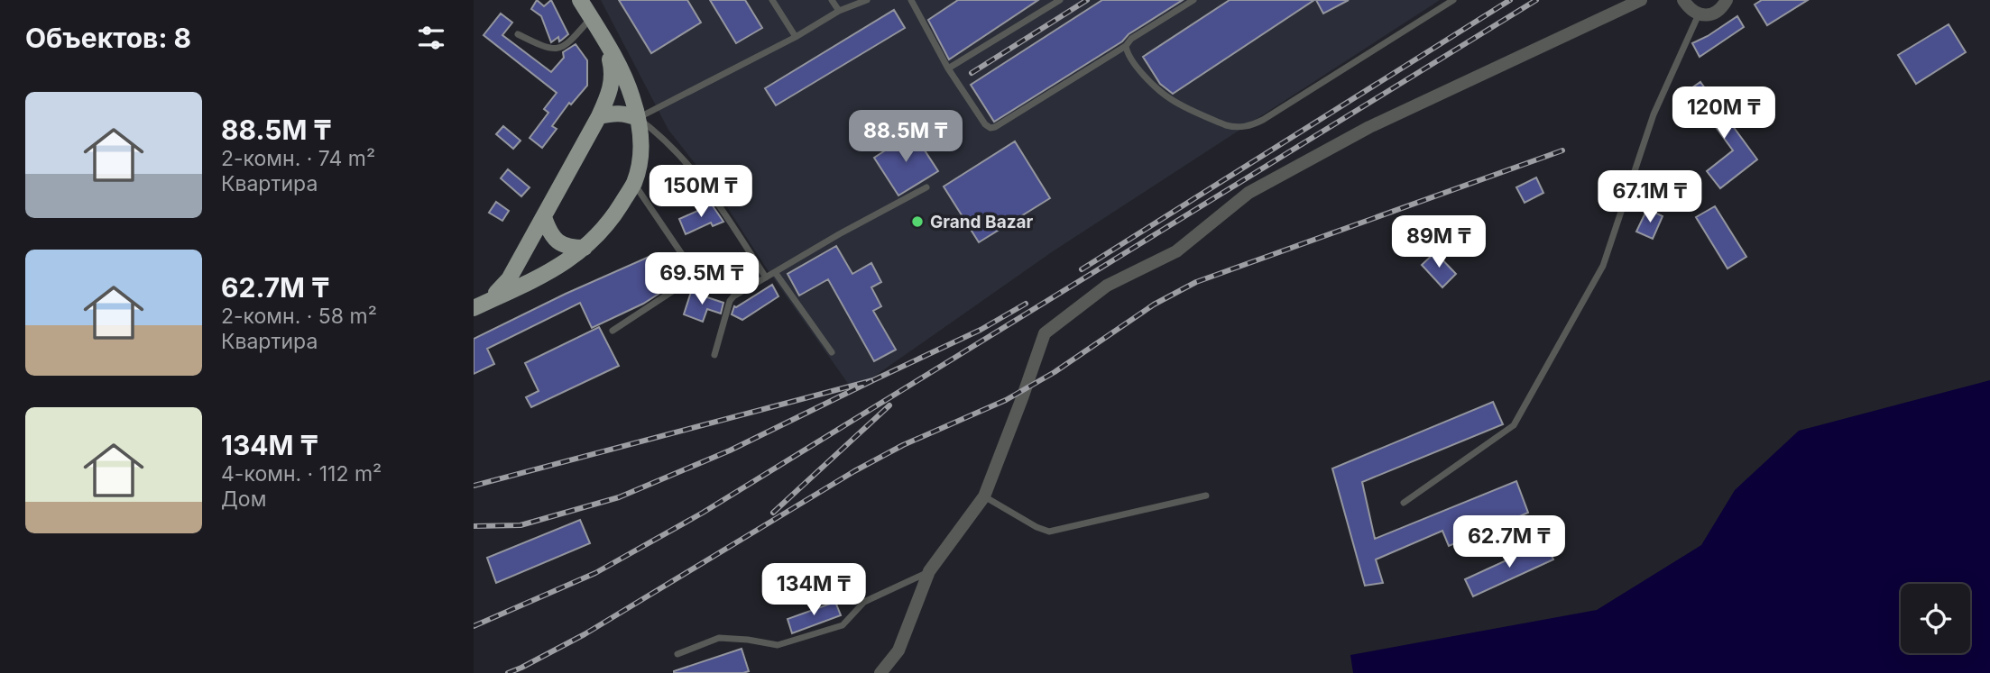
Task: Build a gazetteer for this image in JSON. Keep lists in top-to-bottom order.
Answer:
{
  "places": ["Grand Bazar"],
  "page": {
    "heading": "Объектов: 8",
    "list": [
      {
        "name": "88.5M ₸",
        "note": "2-комн. · 74 m² · Квартира"
      },
      {
        "name": "62.7M ₸",
        "note": "2-комн. · 58 m² · Квартира"
      },
      {
        "name": "134M ₸",
        "note": "4-комн. · 112 m² · Дом"
      }
    ],
    "price": [
      "120M ₸",
      "88.5M ₸",
      "150M ₸",
      "67.1M ₸",
      "89M ₸",
      "69.5M ₸",
      "62.7M ₸",
      "134M ₸"
    ]
  }
}
